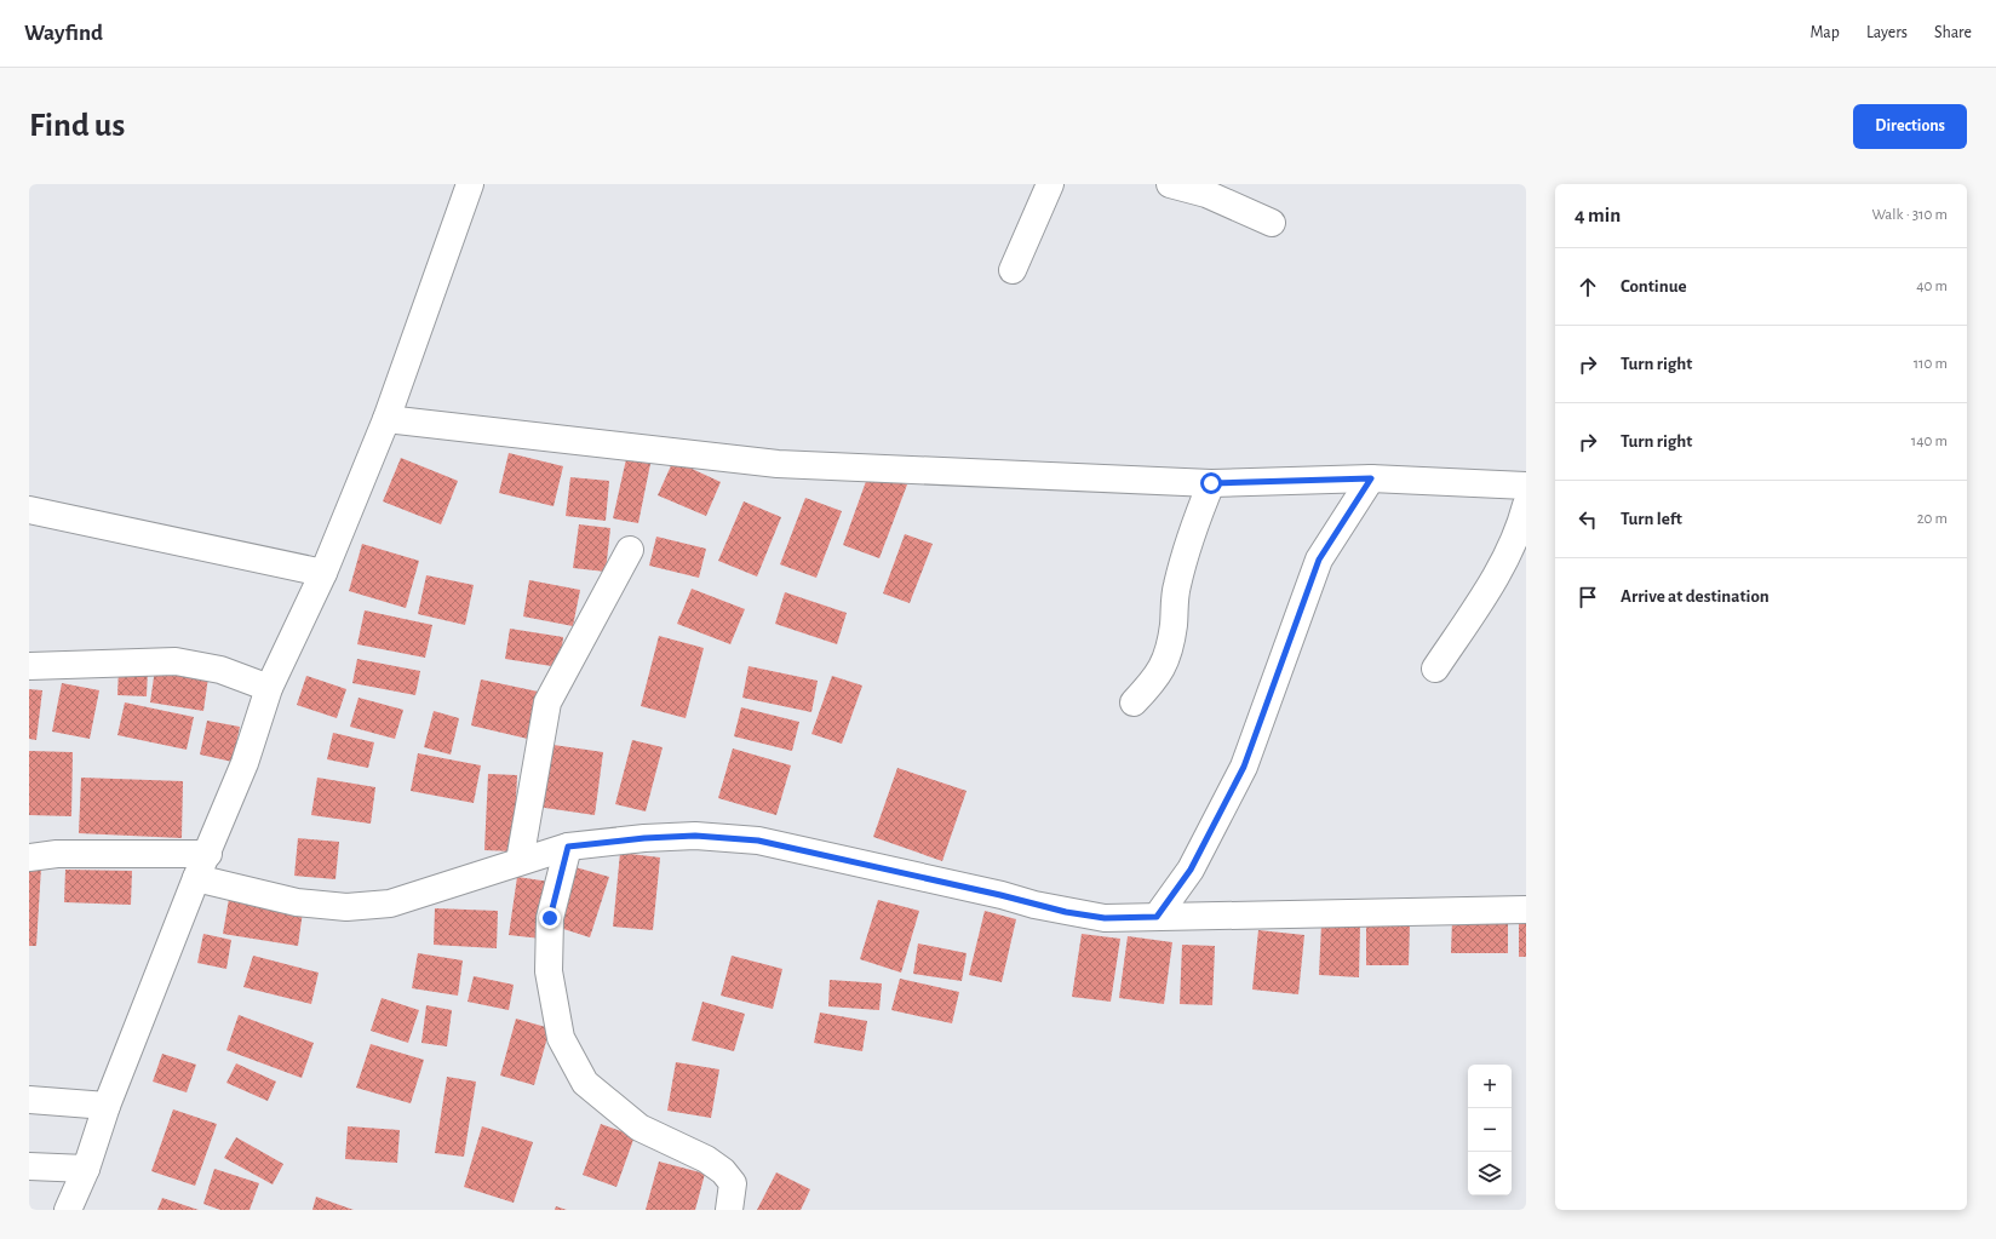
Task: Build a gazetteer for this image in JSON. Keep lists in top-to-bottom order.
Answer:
{
  "page": {
    "header": "Wayfind",
    "nav": ["Map", "Layers", "Share"],
    "buttons": "Directions",
    "title": "Find us",
    "heading": ["4 min", "Walk · 310 m"],
    "list": [
      ["Continue", "40 m"],
      ["Turn right", "110 m"],
      ["Turn right", "140 m"],
      ["Turn left", "20 m"],
      "Arrive at destination"
    ],
    "map_buttons": ["+", "−"]
  }
}
